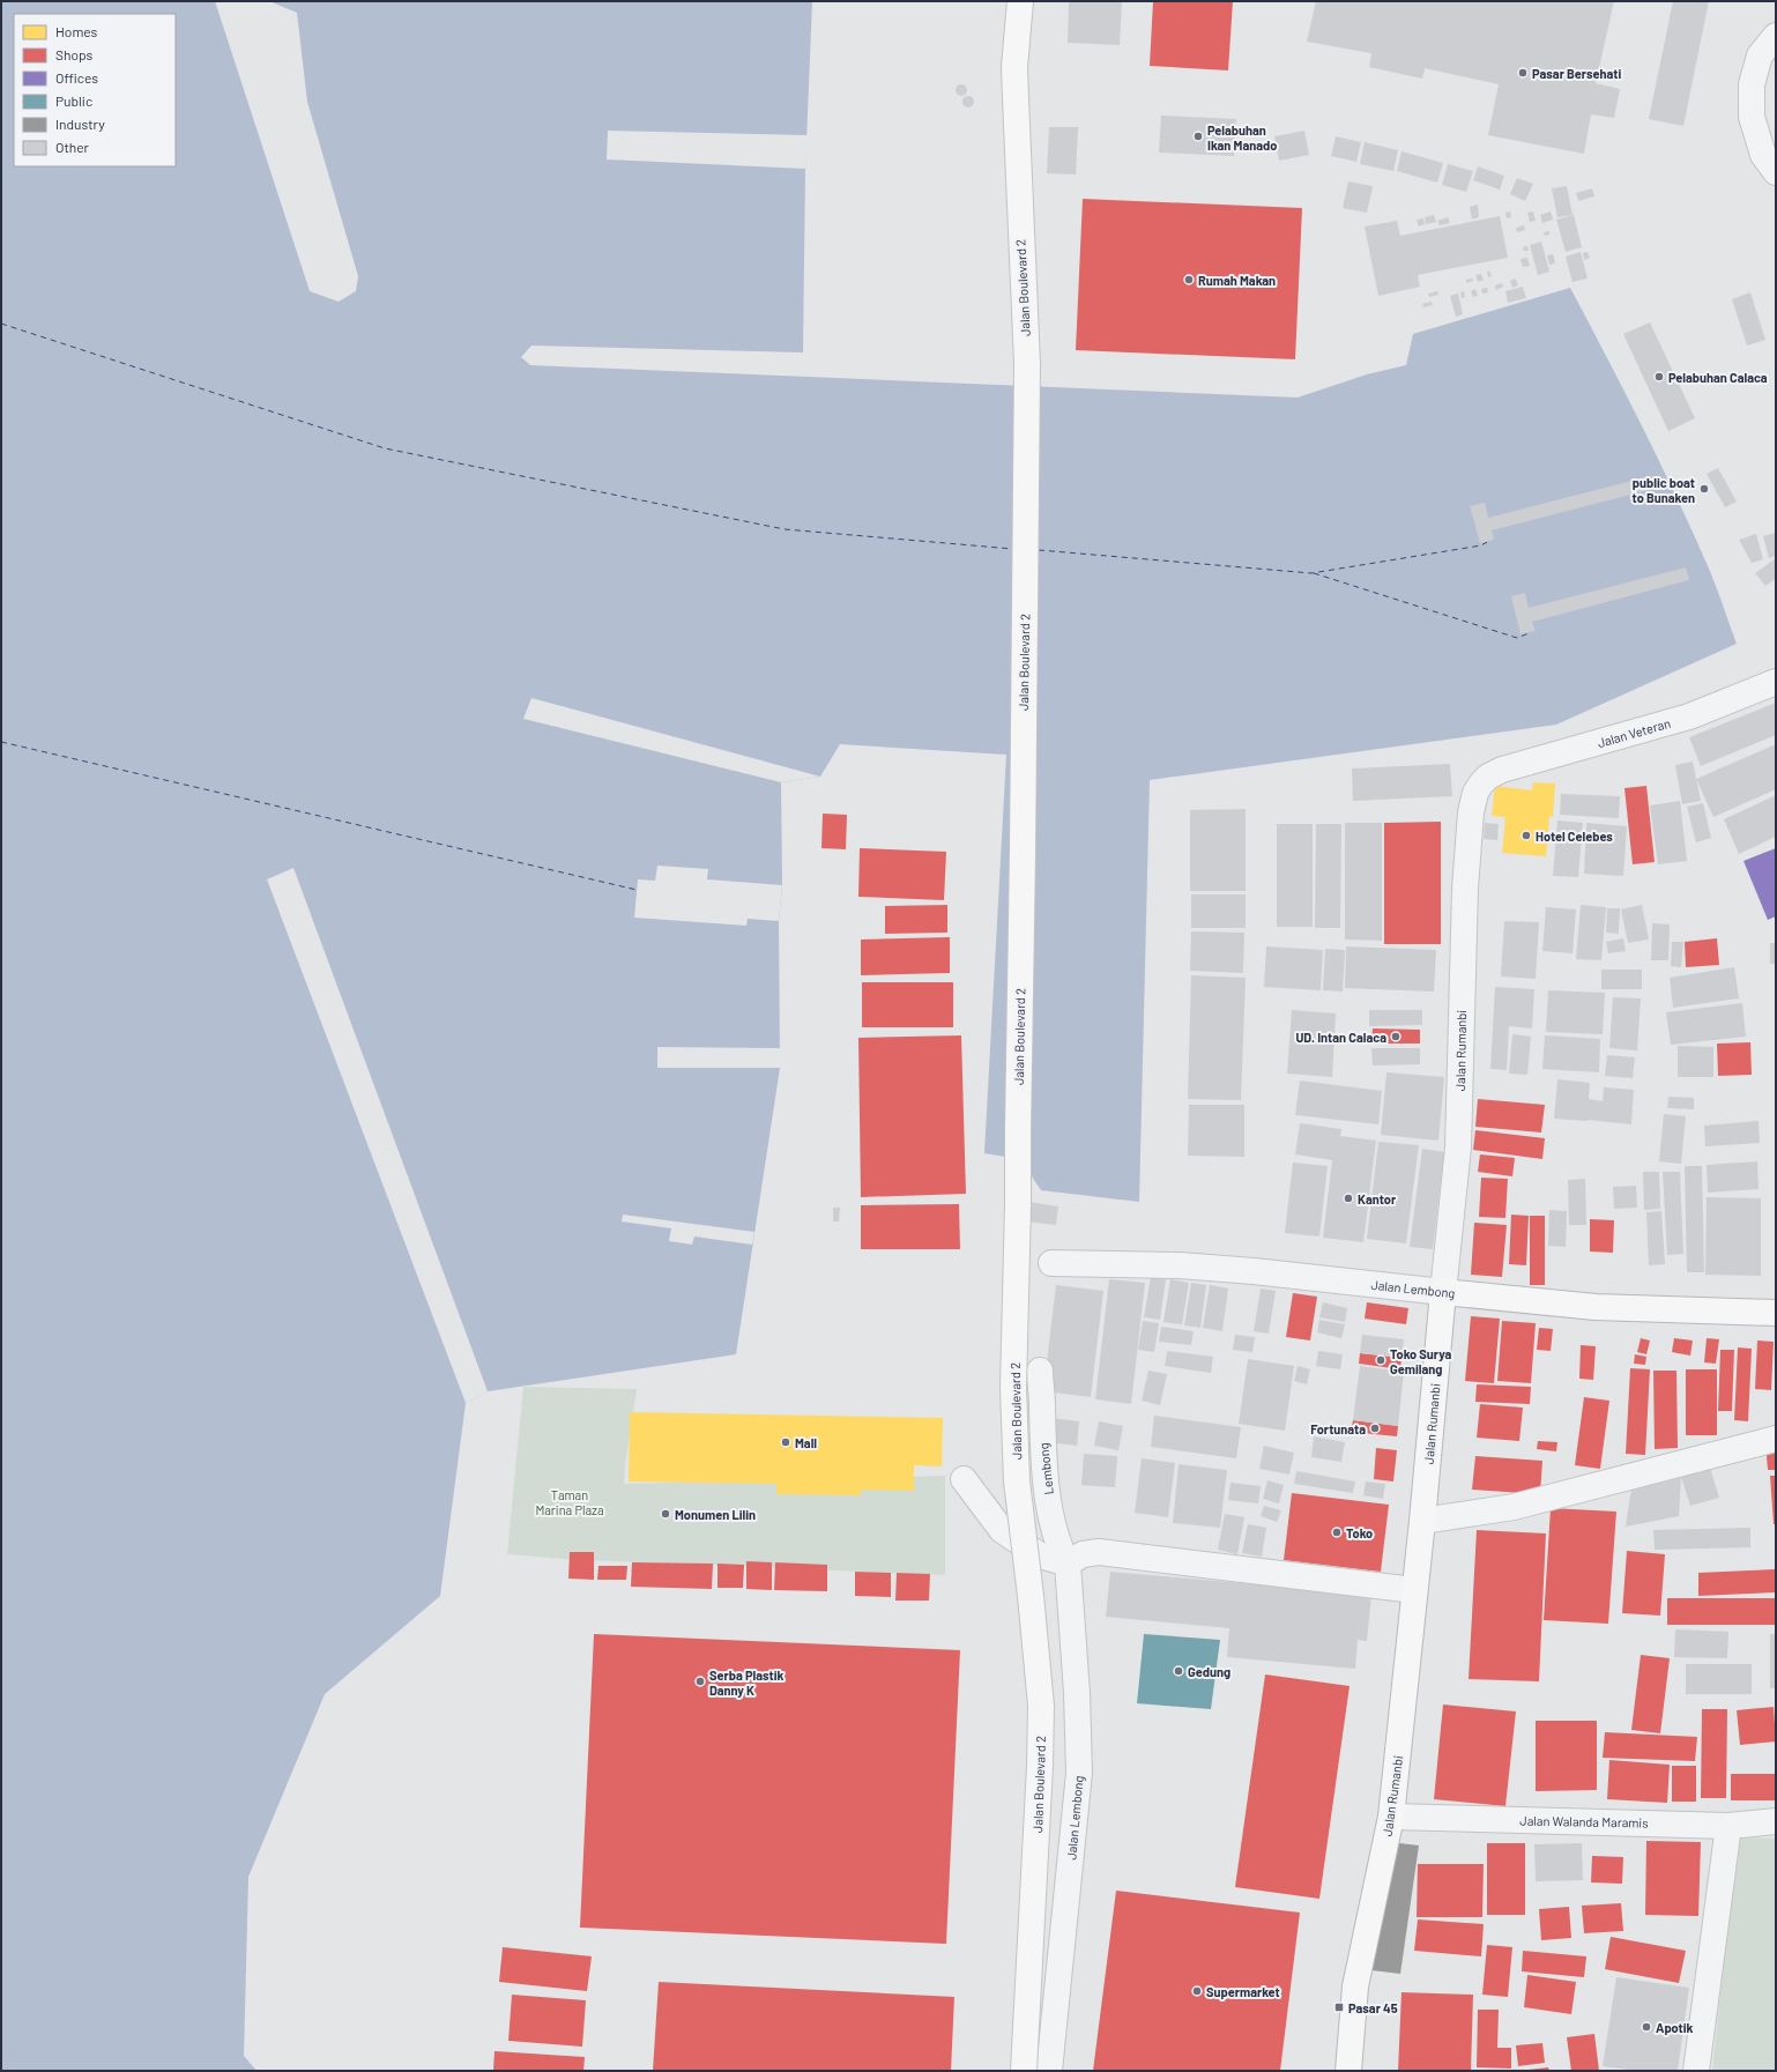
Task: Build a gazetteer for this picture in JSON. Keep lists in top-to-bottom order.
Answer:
{
  "streets": {
    "main road": ["Jalan Boulevard 2", "Jalan Rumanbi", "Jalan Lembong"],
    "street": ["Jalan Veteran", "Lembong", "Jalan Walanda Maramis"]
  },
  "crossings": [
    ["Jalan Veteran", "Jalan Rumanbi"],
    ["Jalan Rumanbi", "Jalan Lembong"],
    ["Jalan Rumanbi", "Jalan Walanda Maramis"],
    ["Jalan Lembong", "Lembong"]
  ],
  "parks": ["Taman Marina Plaza"],
  "places": {
    "other": [
      "Pasar Bersehati",
      "Pelabuhan Ikan Manado",
      "Rumah Makan",
      "Pelabuhan Calaca",
      "public boat to Bunaken",
      "Hotel Celebes",
      "UD. Intan Calaca",
      "Kantor",
      "Toko Surya Gemilang",
      "Fortunata",
      "Mall",
      "Monumen Lilin",
      "Toko",
      "Gedung",
      "Serba Plastik Danny K",
      "Supermarket",
      "Apotik"
    ],
    "transit": ["Pasar 45"]
  },
  "legend": [
    "Homes",
    "Shops",
    "Offices",
    "Public",
    "Industry",
    "Other"
  ]
}
